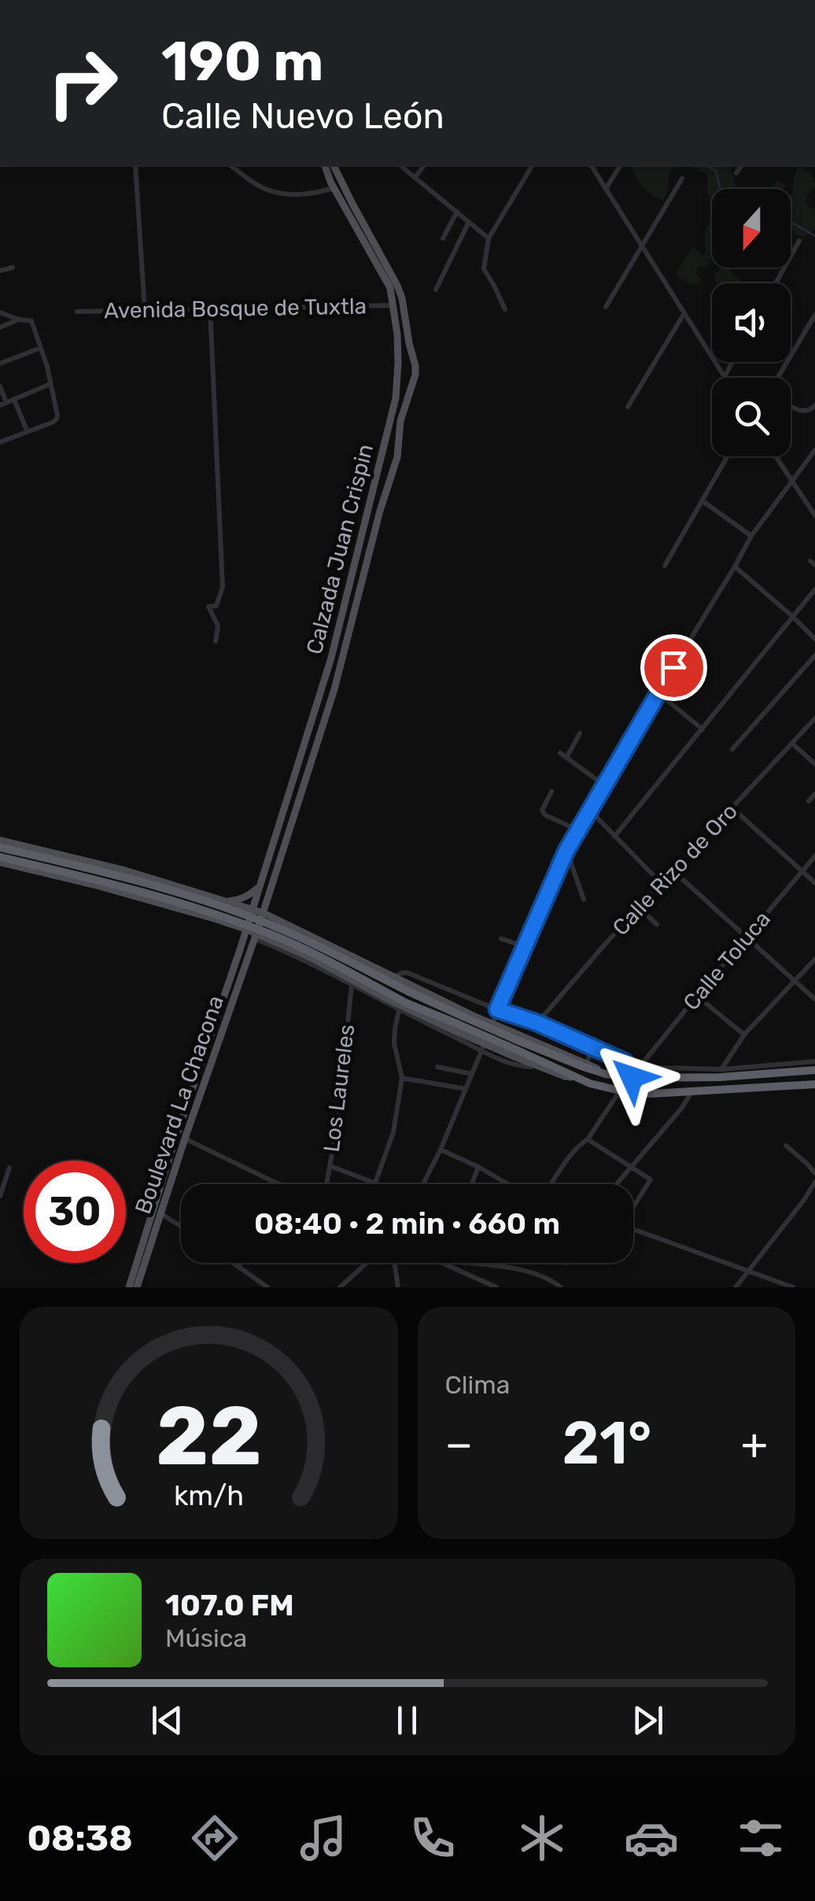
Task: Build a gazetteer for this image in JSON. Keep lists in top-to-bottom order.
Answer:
{
  "streets": {
    "main road": ["Calzada Juan Crispin", "Boulevard La Chacona"],
    "street": [
      "Avenida Bosque de Tuxtla",
      "Calle Rizo de Oro",
      "Calle Toluca",
      "Los Laureles"
    ]
  },
  "crossings": [
    ["Avenida Bosque de Tuxtla", "Calzada Juan Crispin"],
    ["Calzada Juan Crispin", "Boulevard La Chacona"]
  ],
  "north": "bottom",
  "page": {
    "turn": ["190 m", "Calle Nuevo León"],
    "limit": "30",
    "trip": "08:40 · 2 min · 660 m",
    "tile": "Clima",
    "heat": ["−", "21°", "+"],
    "song": ["107.0 FM", "Música"],
    "tabs": "08:38",
    "gauge": ["22", "km/h"]
  }
}
